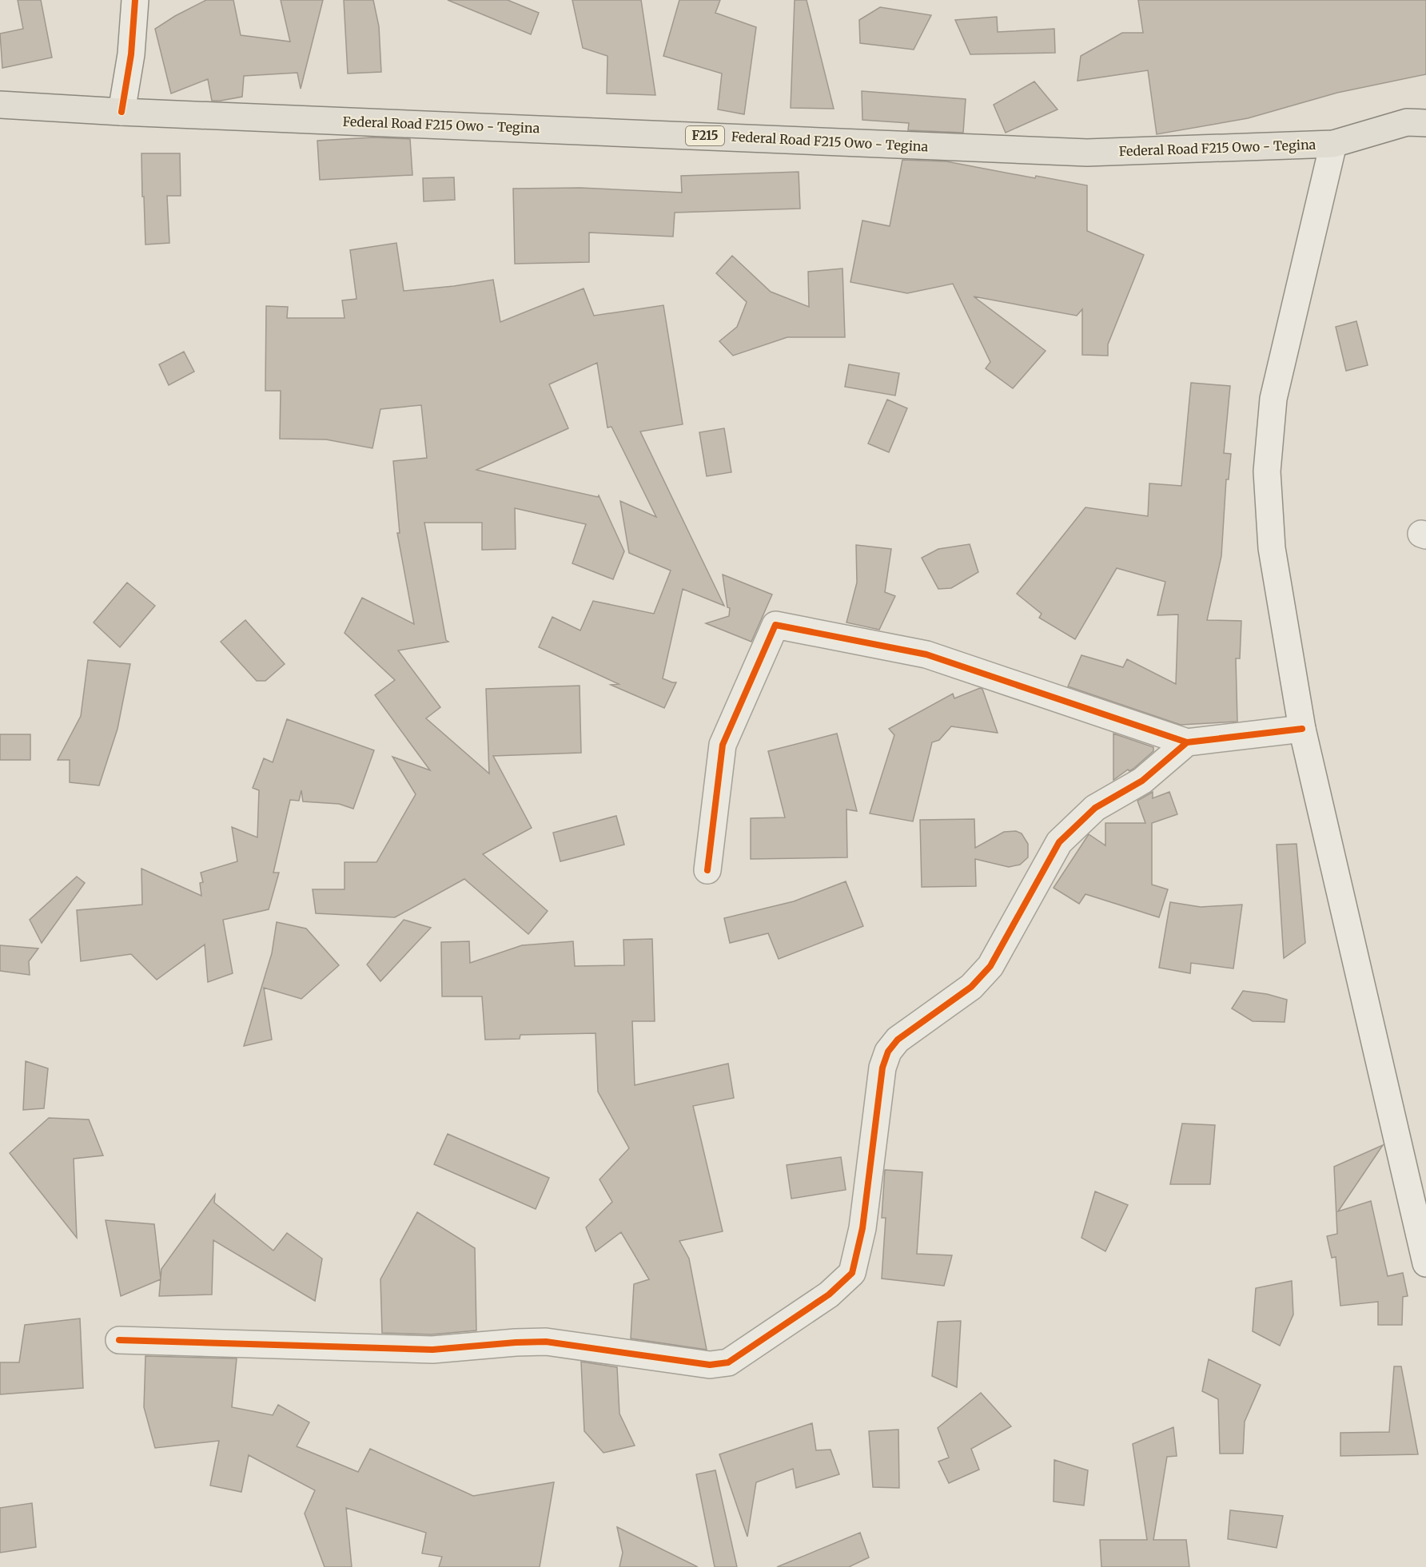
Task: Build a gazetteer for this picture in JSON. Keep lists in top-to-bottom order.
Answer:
{
  "streets": {
    "main road": ["Federal Road F215 Owo - Tegina", "F215"]
  }
}
